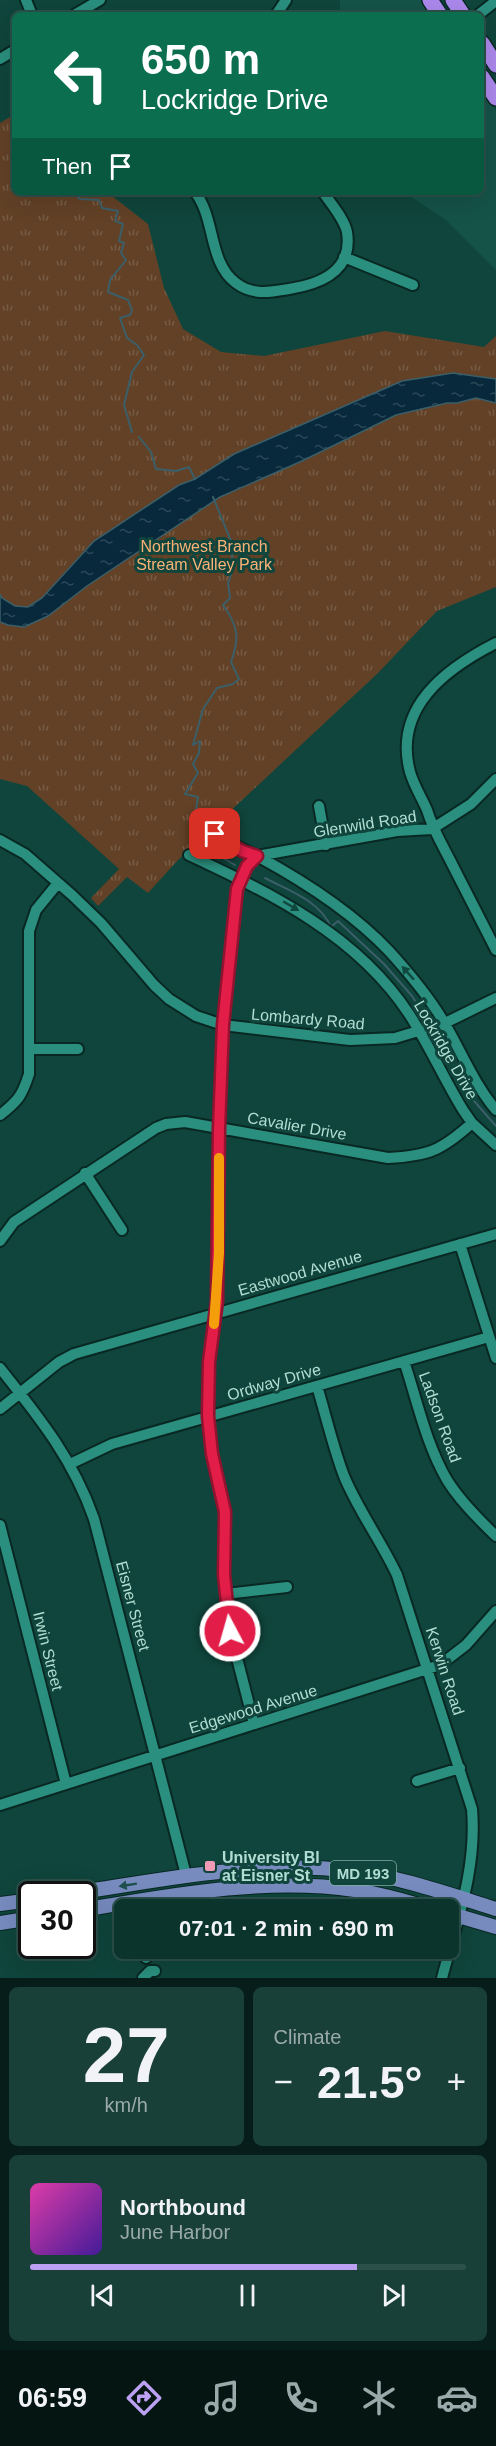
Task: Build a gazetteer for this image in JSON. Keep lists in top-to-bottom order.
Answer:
{
  "streets": {
    "main road": ["MD 193"],
    "street": [
      "Glenwild Road",
      "Lombardy Road",
      "Lockridge Drive",
      "Cavalier Drive",
      "Eastwood Avenue",
      "Ordway Drive",
      "Ladson Road",
      "Eisner Street",
      "Irwin Street",
      "Kerwin Road",
      "Edgewood Avenue"
    ]
  },
  "crossings": [
    ["Glenwild Road", "Lockridge Drive"],
    ["Lombardy Road", "Lockridge Drive"],
    ["Lockridge Drive", "Cavalier Drive"],
    ["Eastwood Avenue", "Eisner Street"],
    ["Ordway Drive", "Ladson Road"],
    ["Ordway Drive", "Eisner Street"],
    ["Ordway Drive", "Kerwin Road"],
    ["Eisner Street", "Edgewood Avenue"],
    ["Eisner Street", "MD 193"],
    ["Irwin Street", "Edgewood Avenue"],
    ["Kerwin Road", "Edgewood Avenue"],
    ["Kerwin Road", "MD 193"]
  ],
  "parks": ["Northwest Branch Stream Valley Park"],
  "places": {
    "transit": ["University Bl at Eisner St"]
  },
  "page": {
    "turn": ["650 m", "Lockridge Drive"],
    "then": "Then",
    "limit": "30",
    "trip": "07:01 · 2 min · 690 m",
    "tile": [
      ["27", "km/h"],
      "Climate"
    ],
    "heat": ["−", "21.5°", "+"],
    "song": ["Northbound", "June Harbor"],
    "tabs": "06:59"
  }
}
